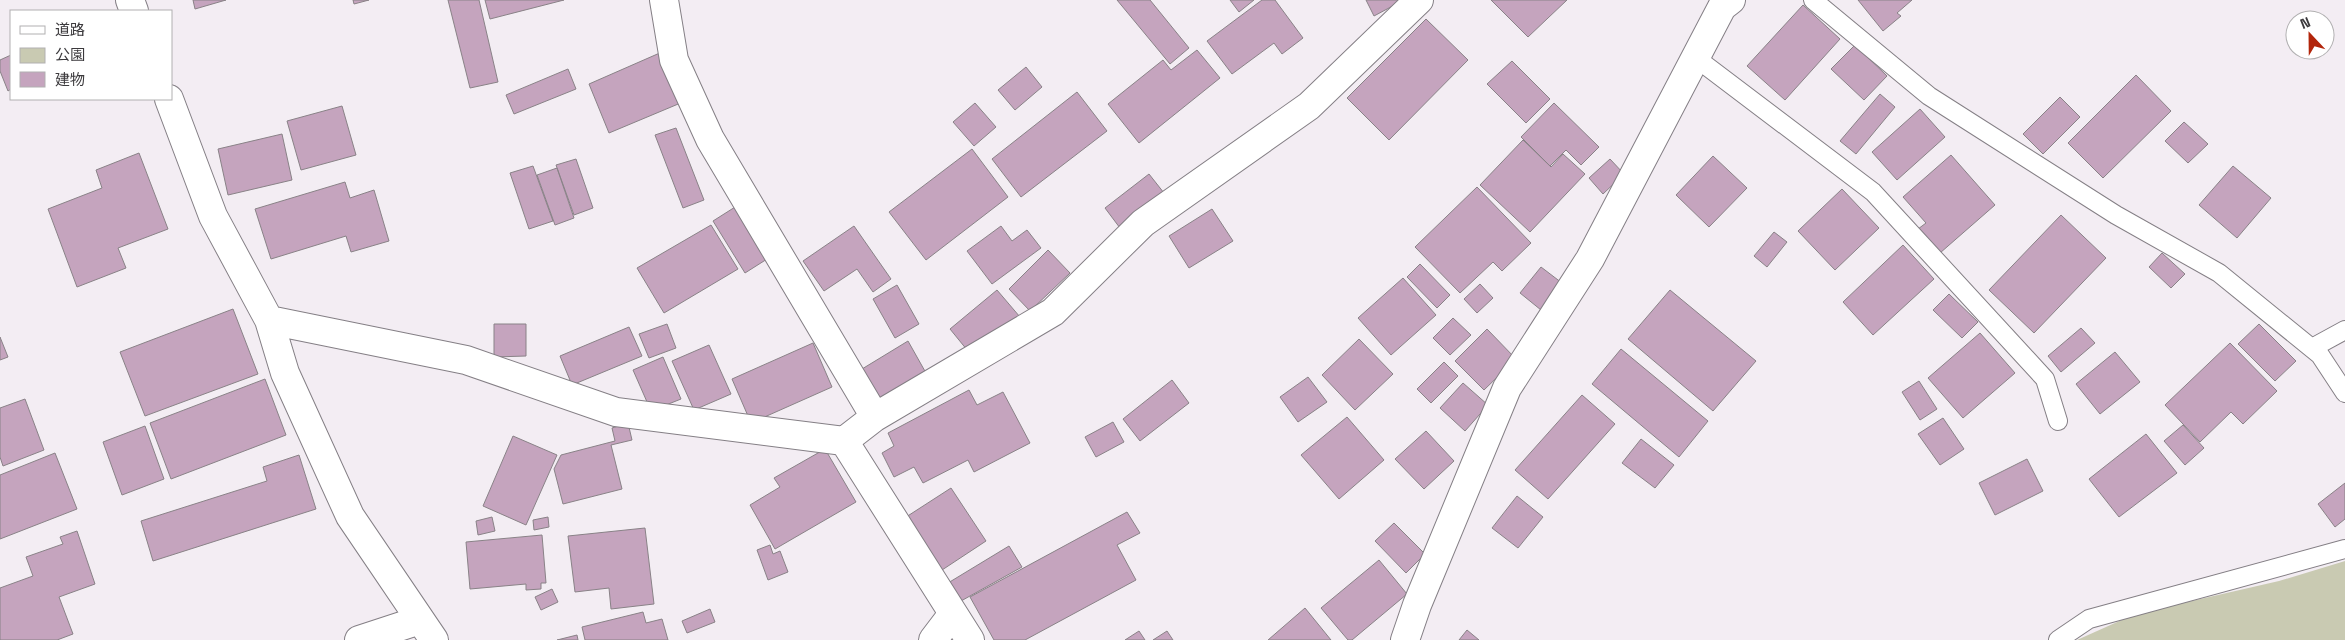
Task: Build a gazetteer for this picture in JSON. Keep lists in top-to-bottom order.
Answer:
{
  "legend": ["道路", "公園", "建物"],
  "north": "top"
}
